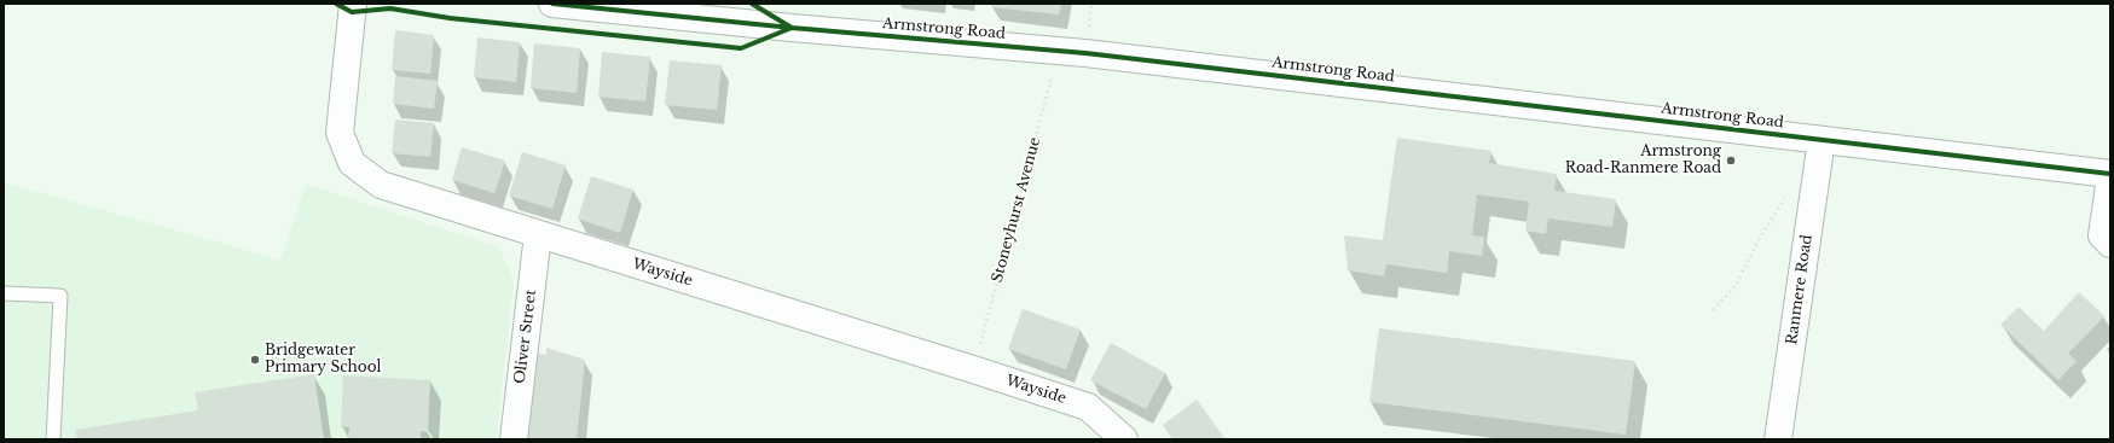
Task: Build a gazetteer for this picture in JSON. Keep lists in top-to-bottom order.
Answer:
{
  "streets": {
    "street": [
      "Armstrong Road",
      "Wayside",
      "Ranmere Road",
      "Oliver Street"
    ],
    "path": ["Stoneyhurst Avenue"]
  },
  "crossings": [
    ["Armstrong Road", "Stoneyhurst Avenue"],
    ["Armstrong Road", "Ranmere Road"],
    ["Stoneyhurst Avenue", "Wayside"],
    ["Wayside", "Oliver Street"]
  ],
  "places": ["Armstrong Road-Ranmere Road", "Bridgewater Primary School"]
}
